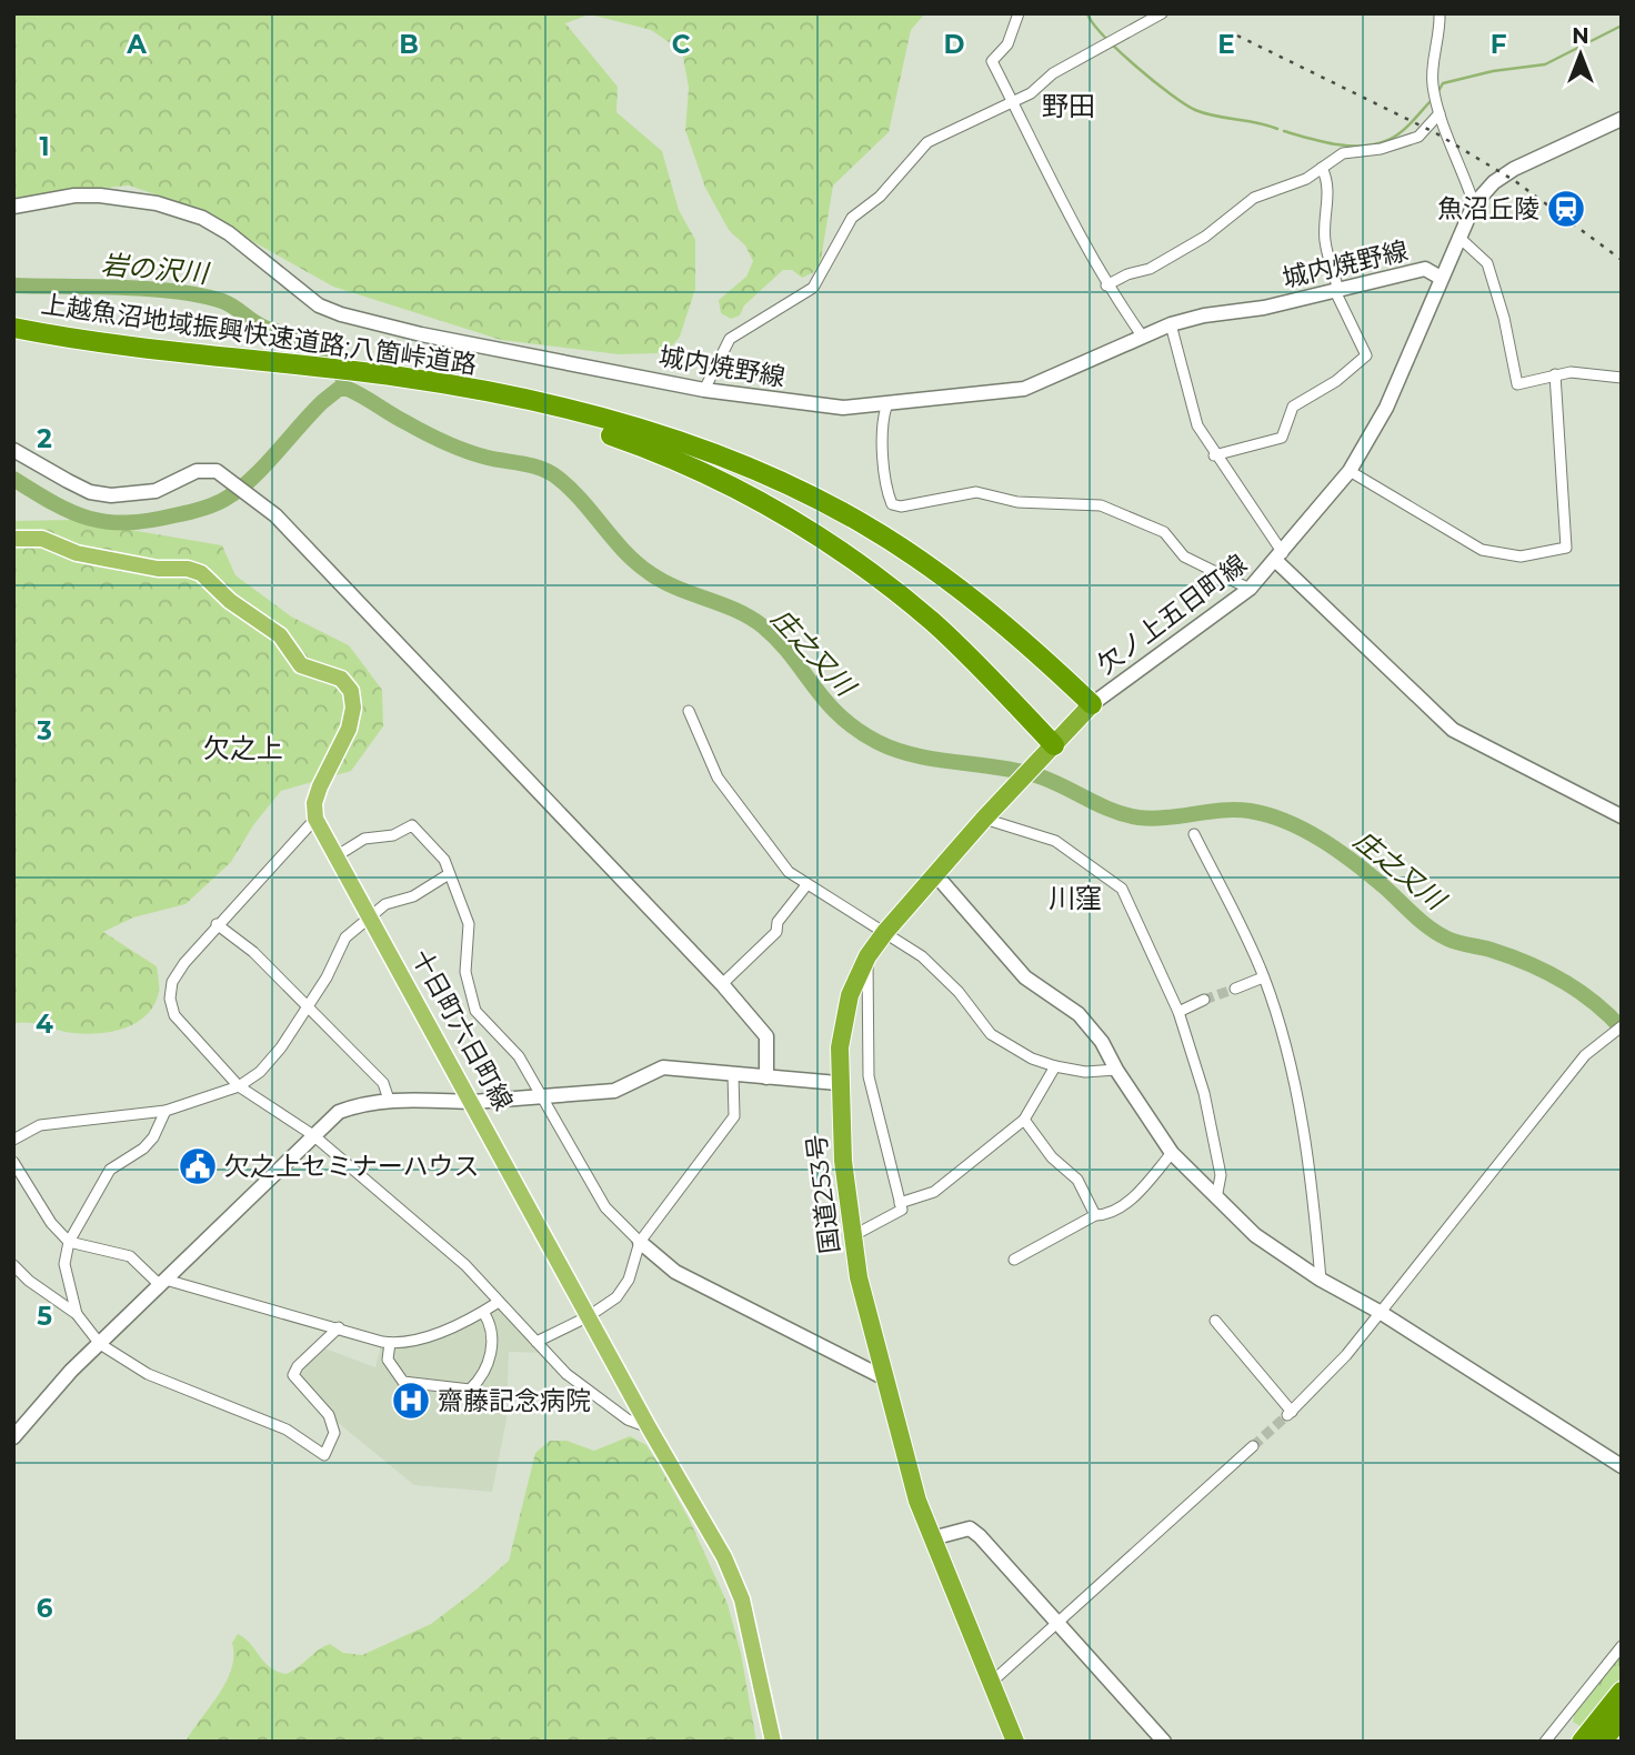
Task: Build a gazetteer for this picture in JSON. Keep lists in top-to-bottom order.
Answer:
{
  "streets": {
    "highway": ["上越魚沼地域振興快速道路;八箇峠道路", "国道253号"],
    "main road": ["十日町六日町線"],
    "street": ["城内焼野線", "欠ノ上五日町線"]
  },
  "crossings": [
    ["城内焼野線", "欠ノ上五日町線"],
    ["欠ノ上五日町線", "国道253号"]
  ],
  "districts": ["野田", "欠之上", "川窪"],
  "water": ["岩の沢川", "庄之又川"],
  "places": {
    "station": ["魚沼丘陵"],
    "public building": ["欠之上セミナーハウス"],
    "hospital": ["齋藤記念病院"]
  },
  "north": "top",
  "grid": {
    "columns": [
      "A",
      "B",
      "C",
      "D",
      "E",
      "F"
    ],
    "rows": [
      "1",
      "2",
      "3",
      "4",
      "5",
      "6"
    ]
  }
}
